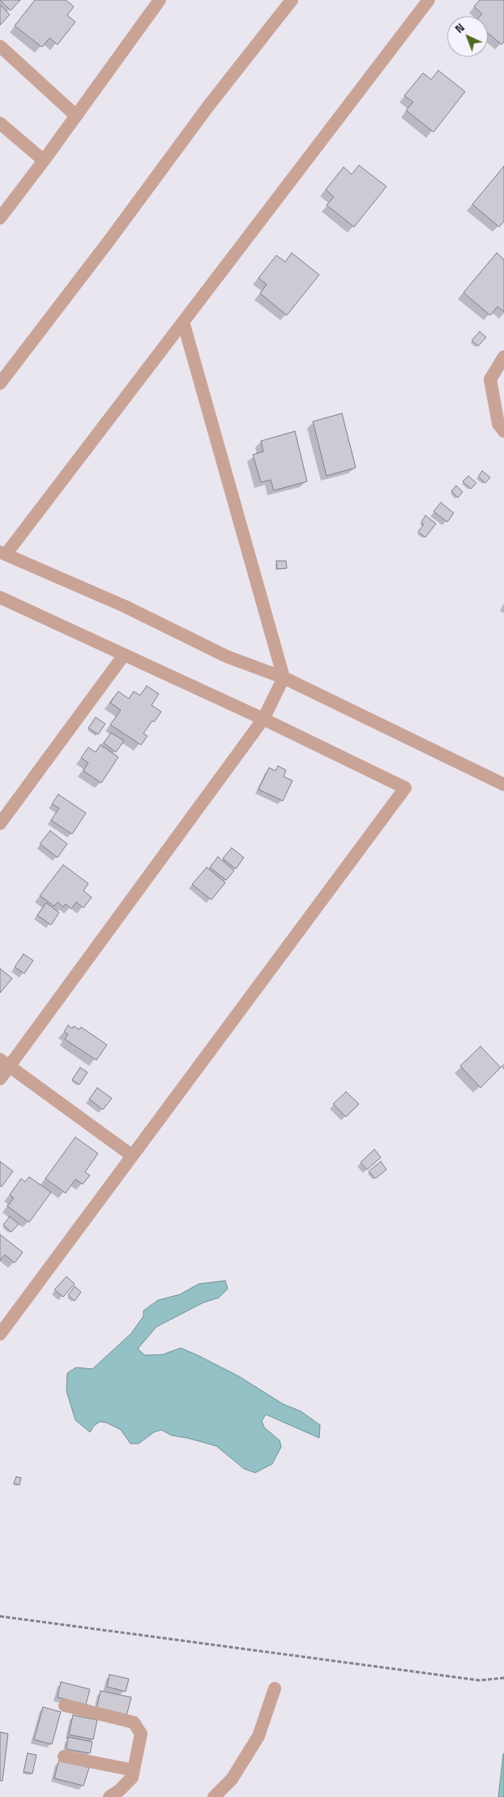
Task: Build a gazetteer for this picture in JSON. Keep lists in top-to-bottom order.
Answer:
{
  "north": "top left"
}
